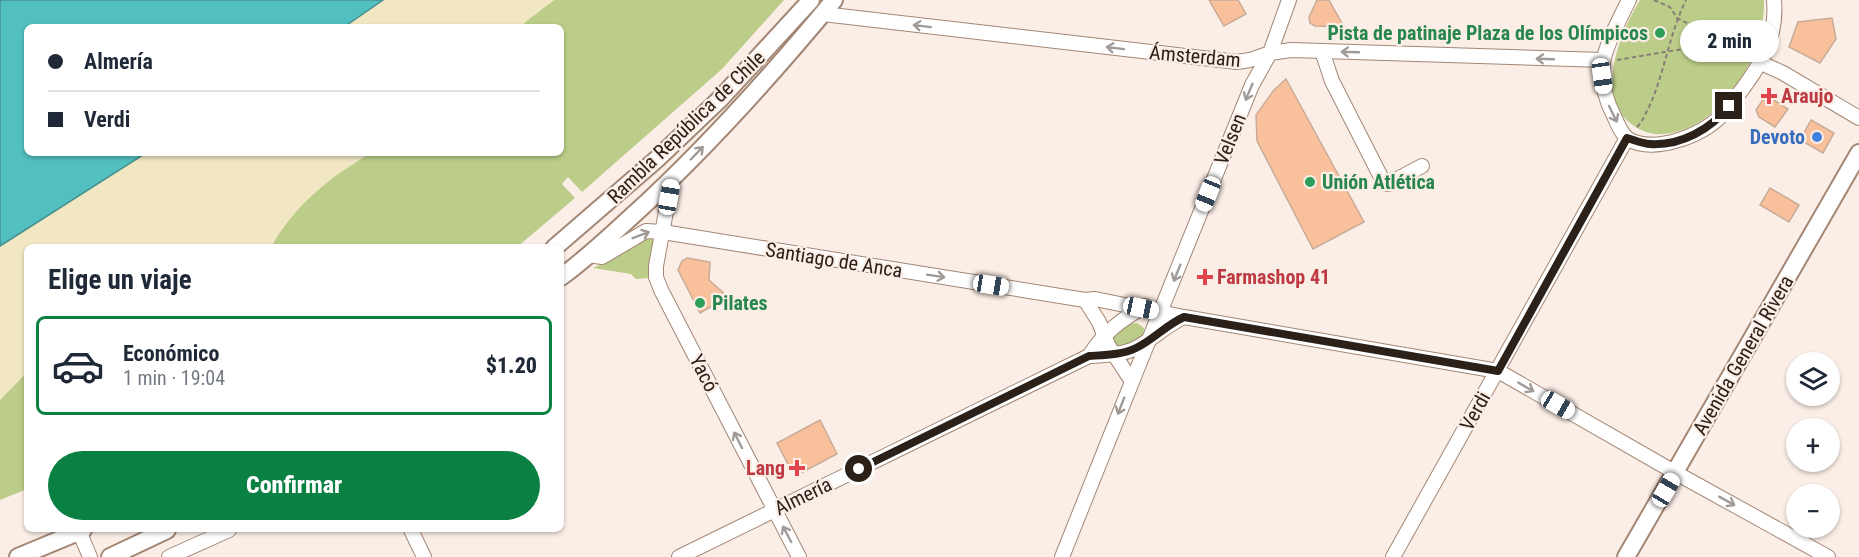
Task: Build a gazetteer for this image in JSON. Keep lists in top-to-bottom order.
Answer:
{
  "streets": {
    "main road": ["Rambla República de Chile", "Avenida General Rivera"],
    "street": [
      "Ámsterdam",
      "Velsen",
      "Santiago de Anca",
      "Yacó",
      "Verdi",
      "Almería"
    ]
  },
  "crossings": [
    ["Ámsterdam", "Rambla República de Chile"],
    ["Ámsterdam", "Velsen"],
    ["Rambla República de Chile", "Santiago de Anca"],
    ["Rambla República de Chile", "Yacó"],
    ["Velsen", "Santiago de Anca"],
    ["Velsen", "Almería"],
    ["Santiago de Anca", "Avenida General Rivera"],
    ["Santiago de Anca", "Yacó"],
    ["Santiago de Anca", "Verdi"],
    ["Santiago de Anca", "Almería"],
    ["Yacó", "Almería"]
  ],
  "one_way": [
    "Ámsterdam",
    "Velsen",
    "Santiago de Anca",
    "Yacó"
  ],
  "places": {
    "other": [
      "Pista de patinaje Plaza de los Olímpicos",
      "Devoto",
      "Unión Atlética",
      "Pilates"
    ],
    "health": ["Araujo", "Farmashop 41", "Lang"]
  },
  "page": {
    "bubble": "2 min",
    "banner": ["Almería", "Verdi"],
    "heading": "Elige un viaje",
    "list": [
      {
        "name": "Económico",
        "note": "1 min · 19:04",
        "value": "$1.20"
      }
    ],
    "map_buttons": ["+", "−"],
    "buttons": "Confirmar"
  }
}
